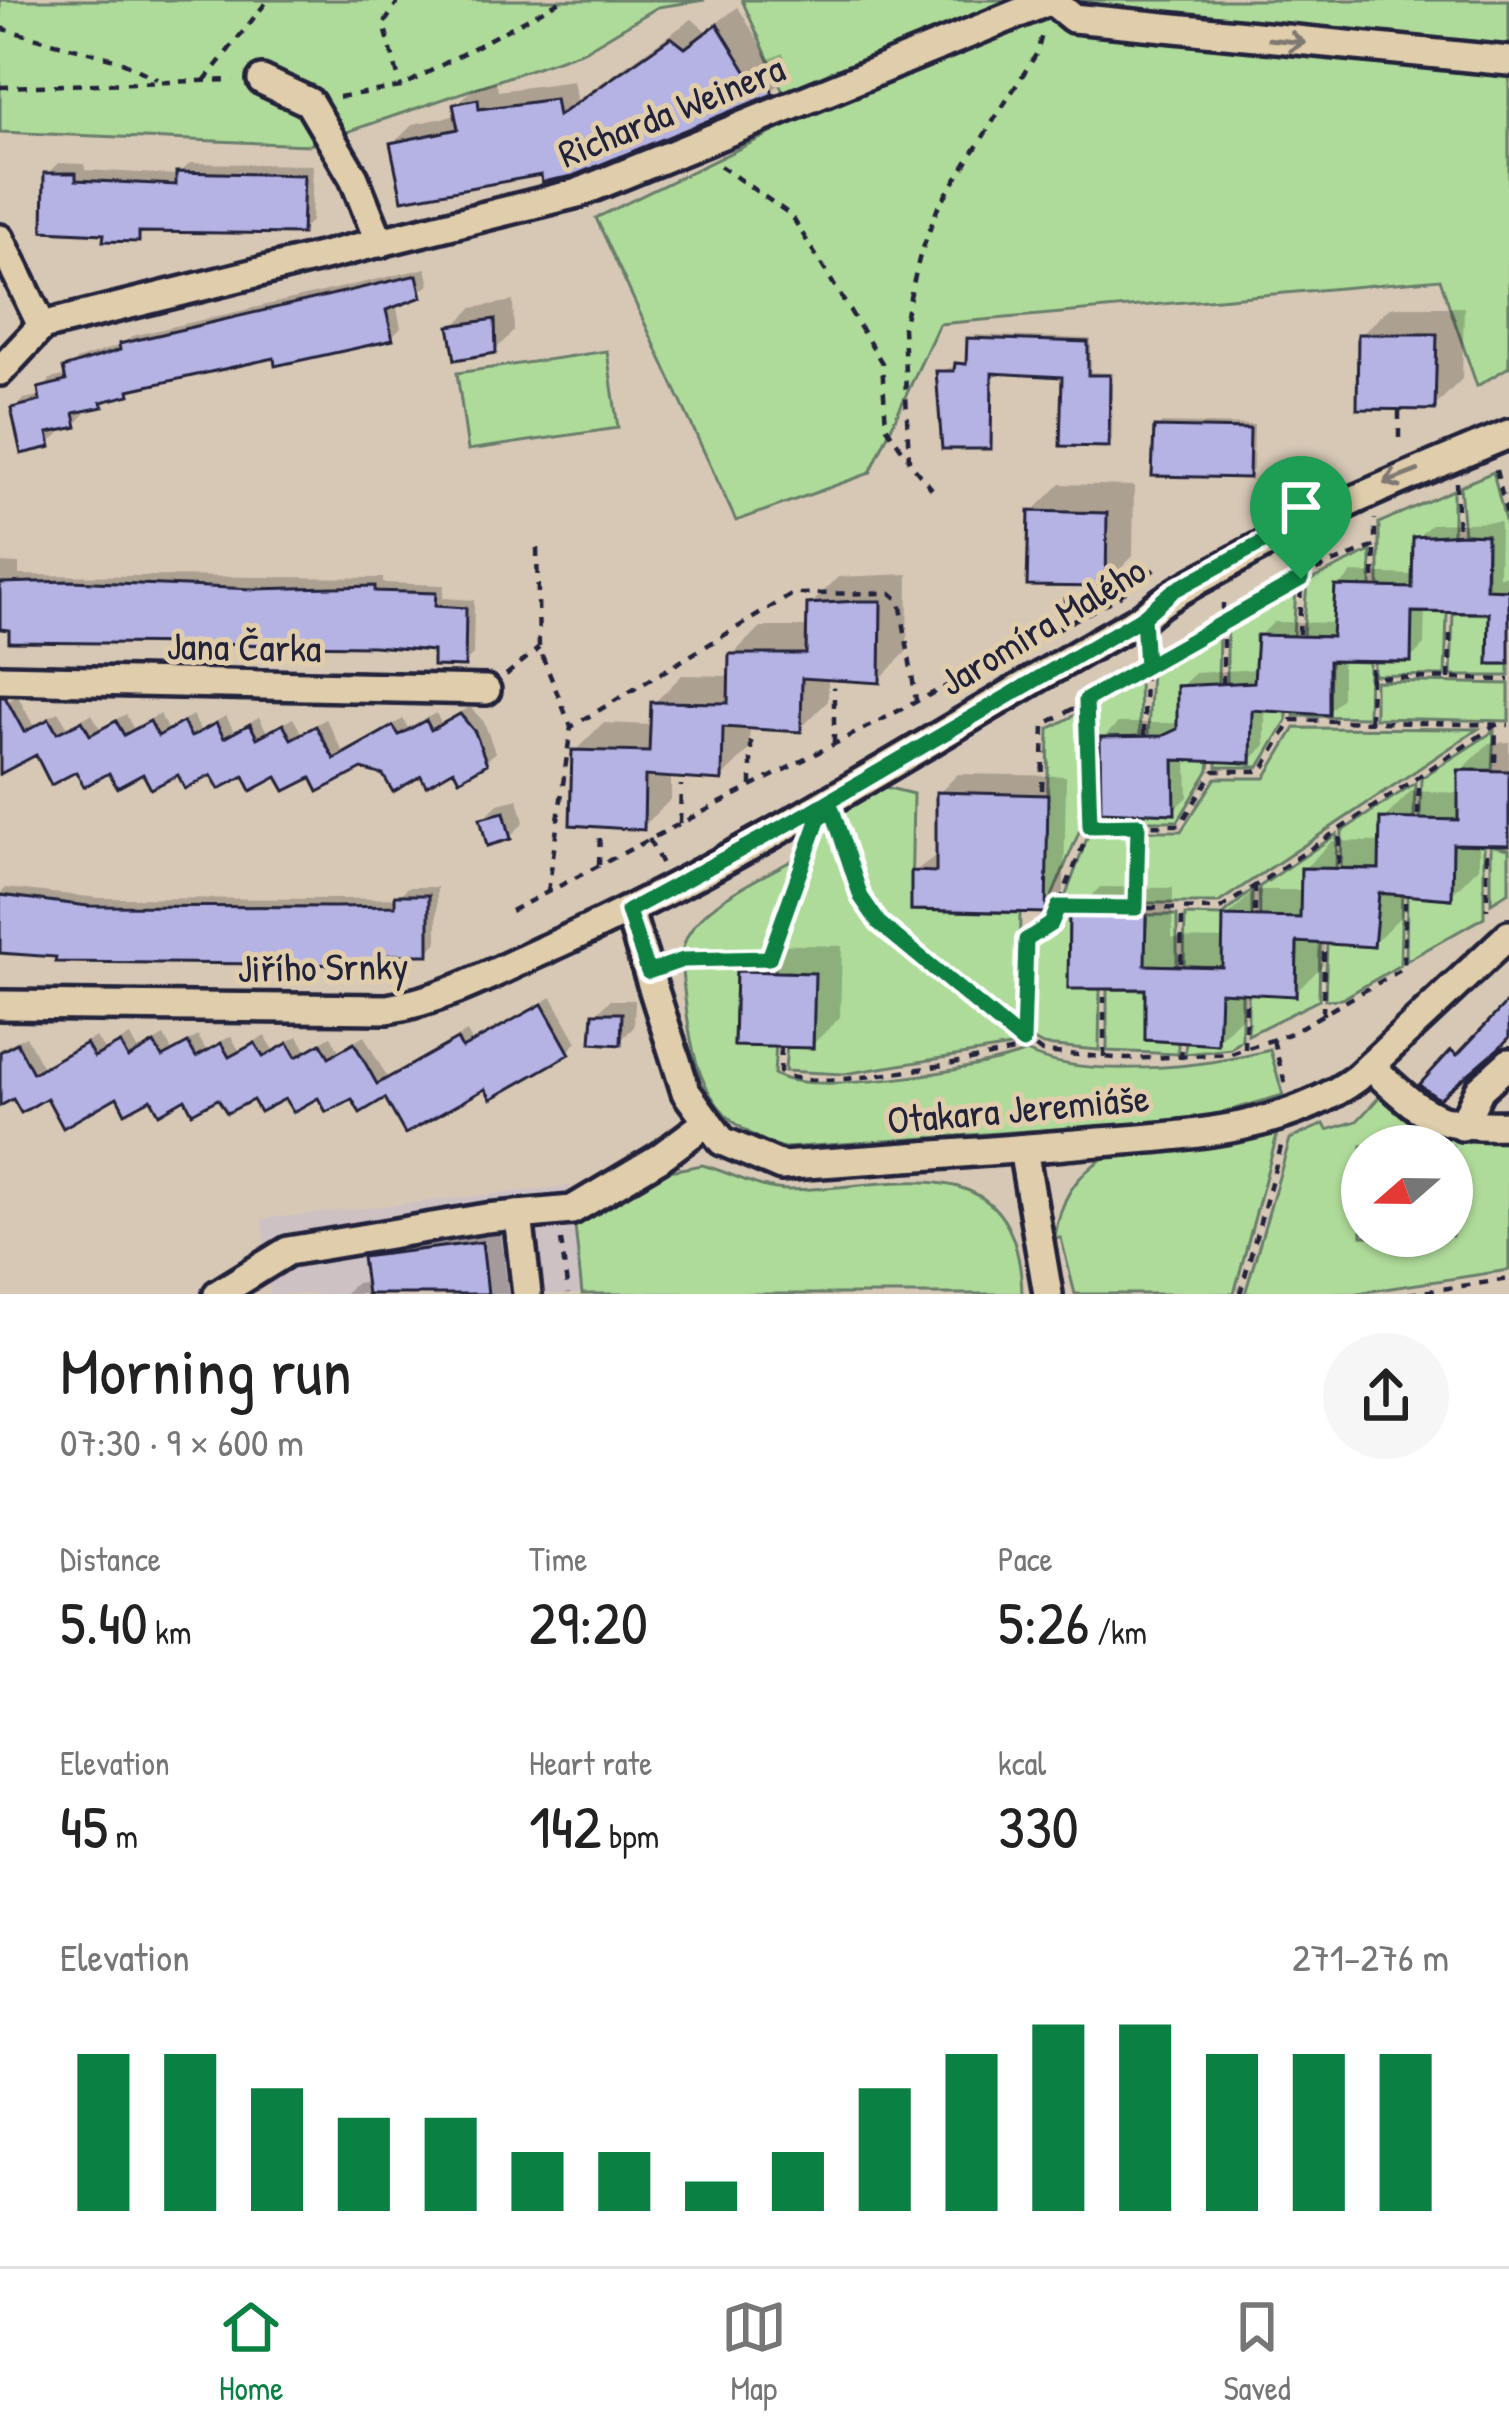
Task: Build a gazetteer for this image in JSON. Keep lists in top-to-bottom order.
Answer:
{
  "streets": {
    "street": [
      "Richarda Weinera",
      "Jaromíra Malého",
      "Jana Čarka",
      "Jiřího Srnky",
      "Otakara Jeremiáše"
    ]
  },
  "crossings": [
    ["Jaromíra Malého", "Jiřího Srnky"],
    ["Jaromíra Malého", "Otakara Jeremiáše"],
    ["Jiřího Srnky", "Otakara Jeremiáše"]
  ],
  "north": "left",
  "page": {
    "heading": ["Morning run", "07:30 · 9 × 600 m"],
    "stats": [
      ["Distance", "5.40 km"],
      ["Time", "29:20"],
      ["Pace", "5:26 /km"],
      ["Elevation", "45 m"],
      ["Heart rate", "142 bpm"],
      ["kcal", "330"]
    ],
    "chart": ["Elevation", "271–276 m"],
    "tabs": ["Home", "Map", "Saved"]
  }
}
